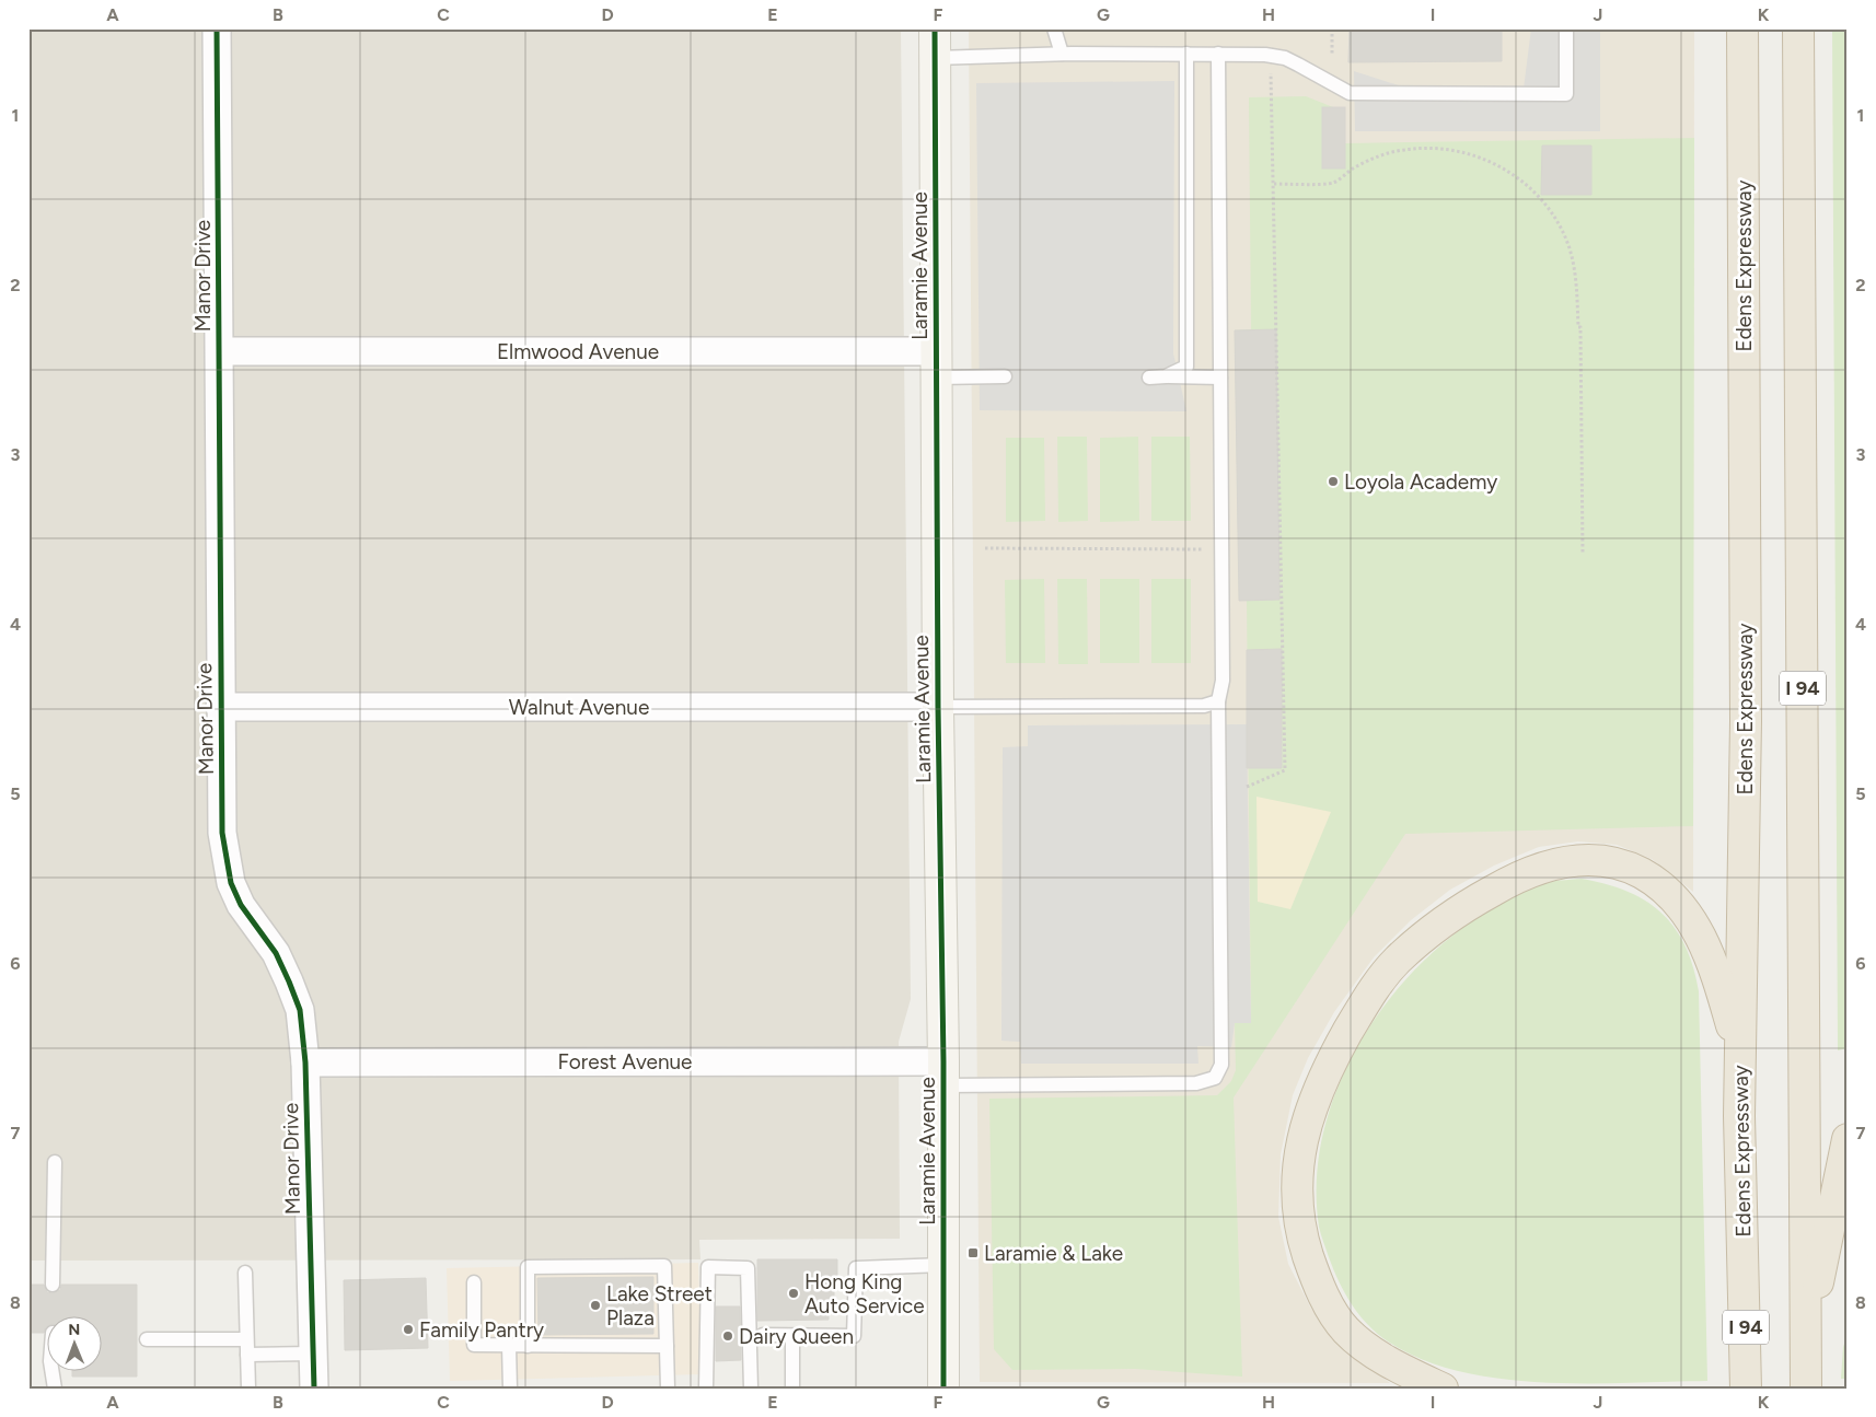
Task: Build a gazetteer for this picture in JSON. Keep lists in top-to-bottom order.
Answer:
{
  "streets": {
    "highway": ["Edens Expressway", "I 94"],
    "street": [
      "Laramie Avenue",
      "Manor Drive",
      "Elmwood Avenue",
      "Walnut Avenue",
      "Forest Avenue"
    ]
  },
  "crossings": [
    ["Laramie Avenue", "Elmwood Avenue"],
    ["Laramie Avenue", "Walnut Avenue"],
    ["Laramie Avenue", "Forest Avenue"],
    ["Manor Drive", "Elmwood Avenue"],
    ["Manor Drive", "Walnut Avenue"],
    ["Manor Drive", "Forest Avenue"]
  ],
  "places": {
    "other": [
      "Loyola Academy",
      "Hong King Auto Service",
      "Lake Street Plaza",
      "Family Pantry",
      "Dairy Queen"
    ],
    "transit": ["Laramie & Lake"]
  },
  "north": "top",
  "grid": {
    "columns": [
      "A",
      "B",
      "C",
      "D",
      "E",
      "F",
      "G",
      "H",
      "I",
      "J",
      "K"
    ],
    "rows": [
      "1",
      "2",
      "3",
      "4",
      "5",
      "6",
      "7",
      "8"
    ]
  }
}
